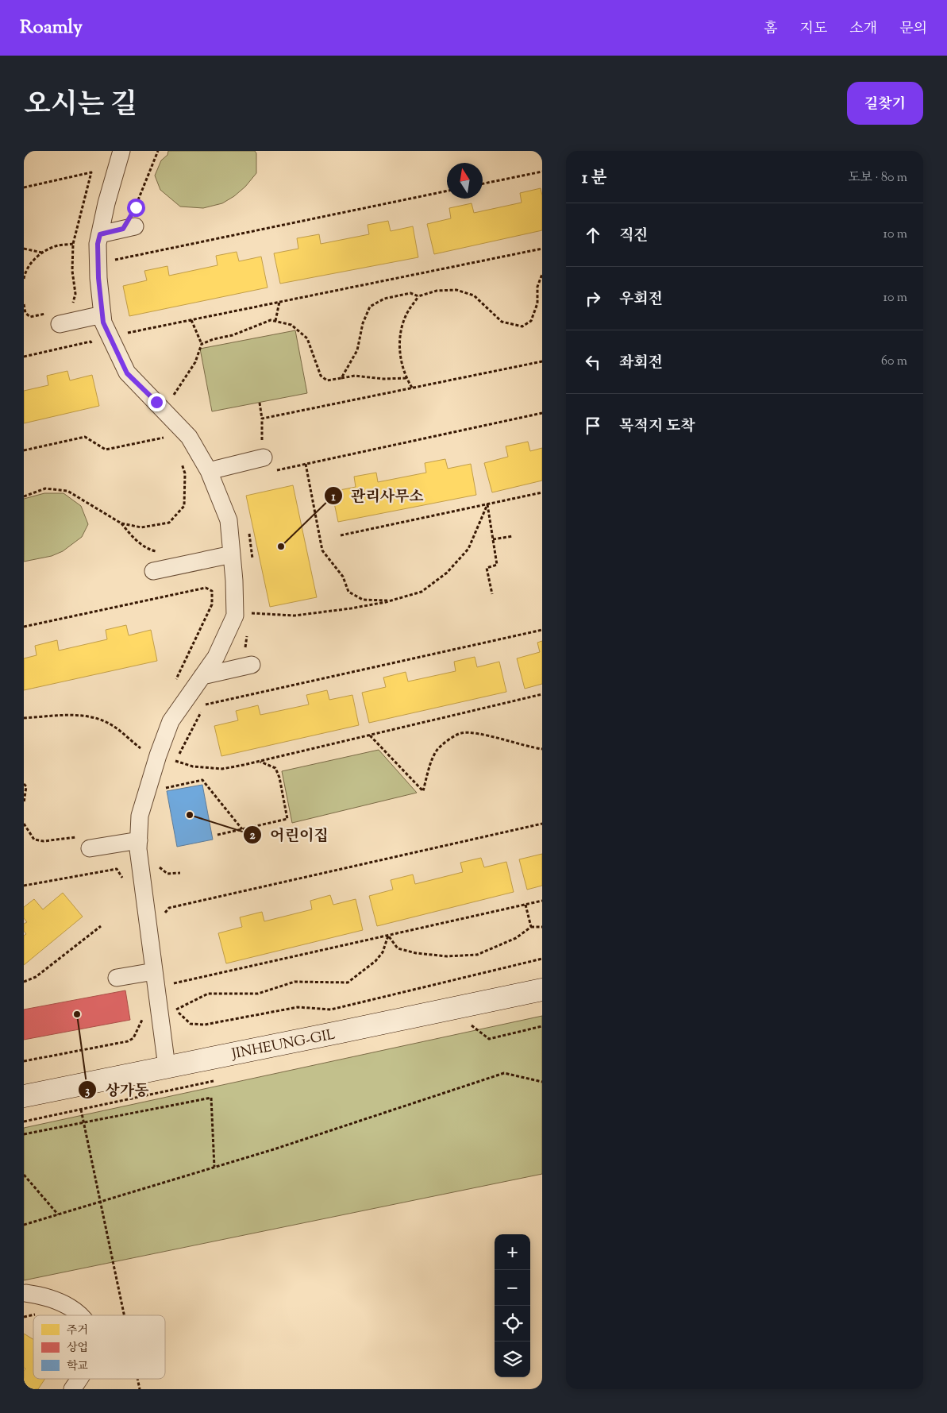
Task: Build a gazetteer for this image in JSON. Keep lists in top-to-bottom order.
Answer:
{
  "streets": {
    "street": ["JINHEUNG-GIL"]
  },
  "places": ["관리사무소", "어린이집", "상가동"],
  "legend": ["주거", "상업", "학교"],
  "north": "top",
  "page": {
    "header": "Roamly",
    "nav": [
      "홈",
      "지도",
      "소개",
      "문의"
    ],
    "title": "오시는 길",
    "buttons": "길찾기",
    "heading": ["1 분", "도보 · 80 m"],
    "list": [
      ["직진", "10 m"],
      ["우회전", "10 m"],
      ["좌회전", "60 m"],
      "목적지 도착"
    ],
    "map_buttons": ["+", "−"]
  }
}
